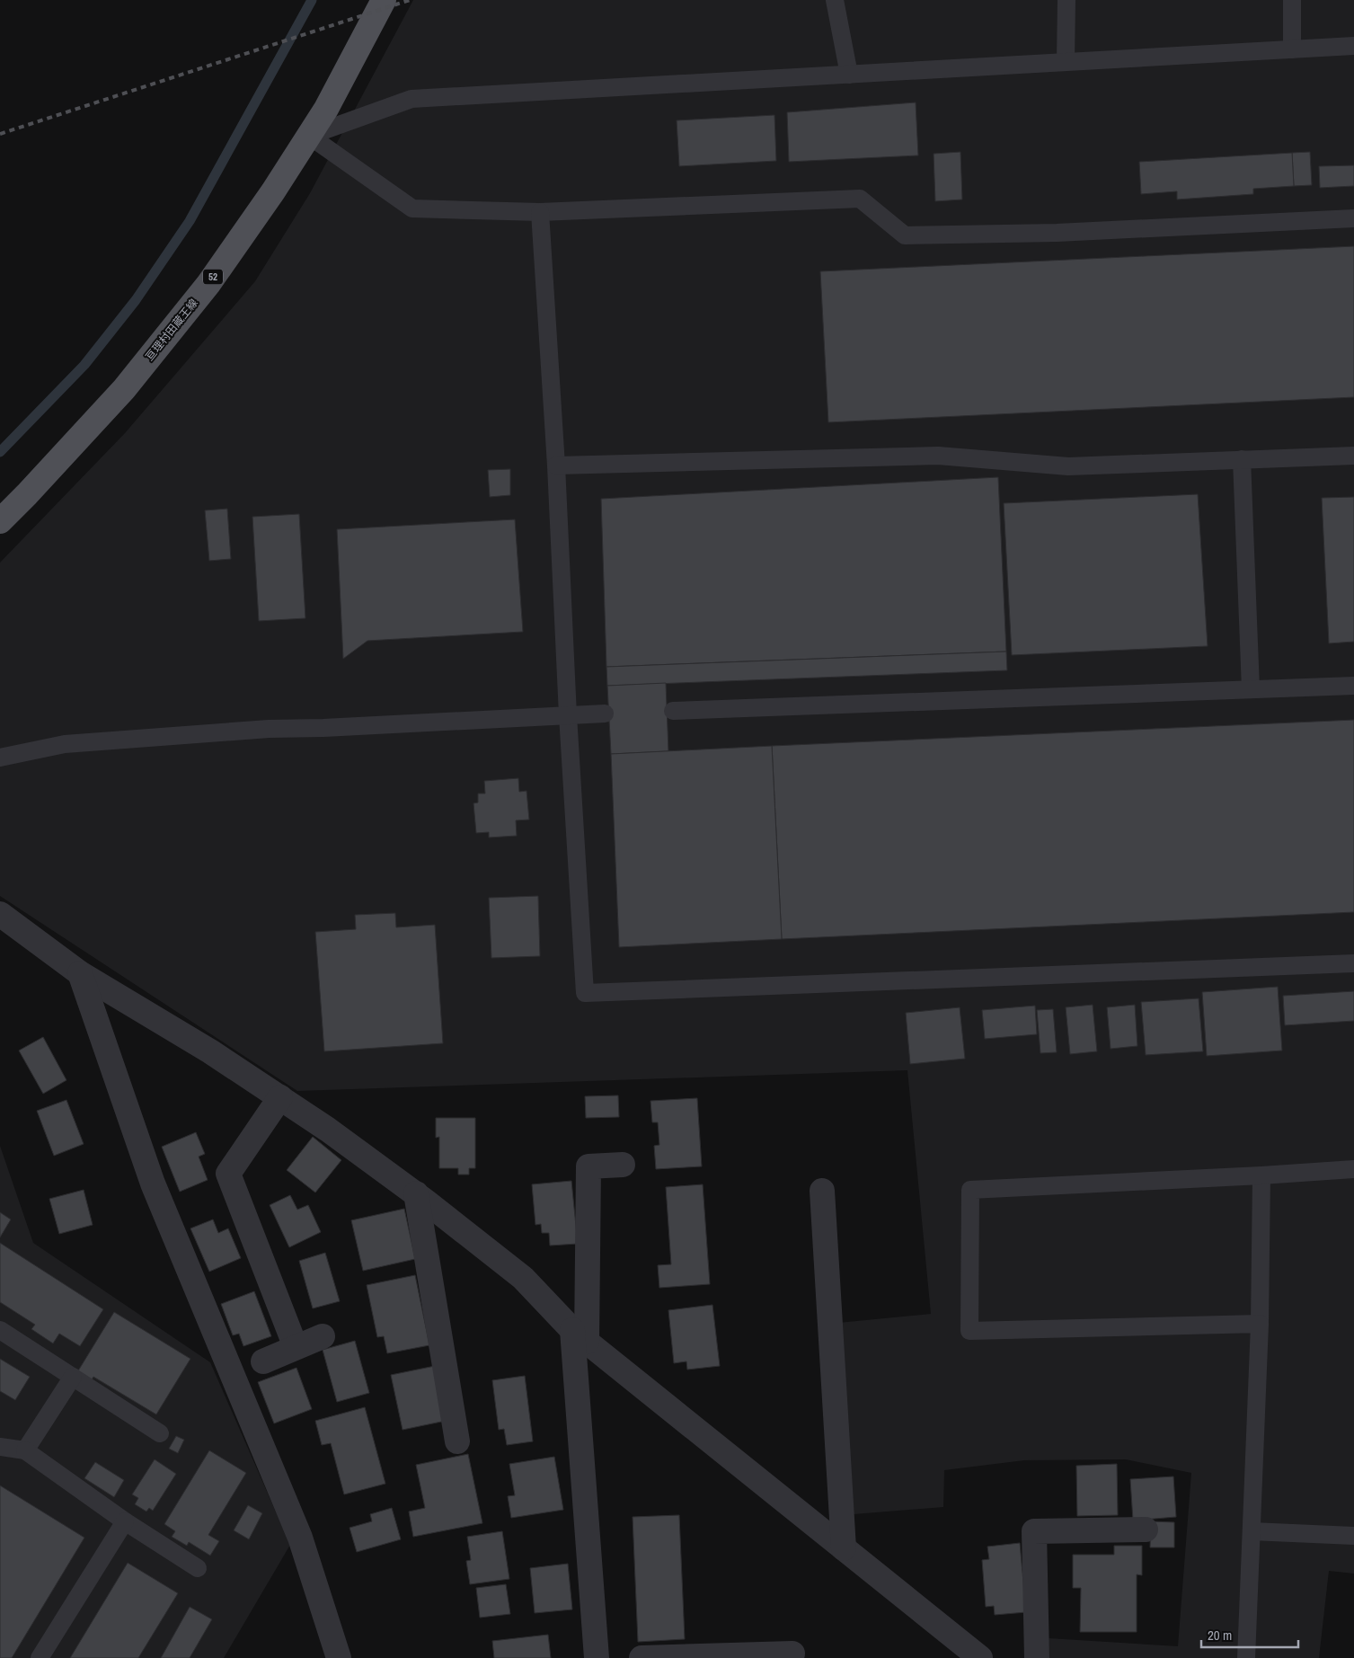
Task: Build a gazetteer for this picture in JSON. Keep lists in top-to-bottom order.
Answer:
{
  "streets": {
    "main road": ["52", "亘理村田蔵王線"]
  },
  "scale_bar": "20 m"
}
